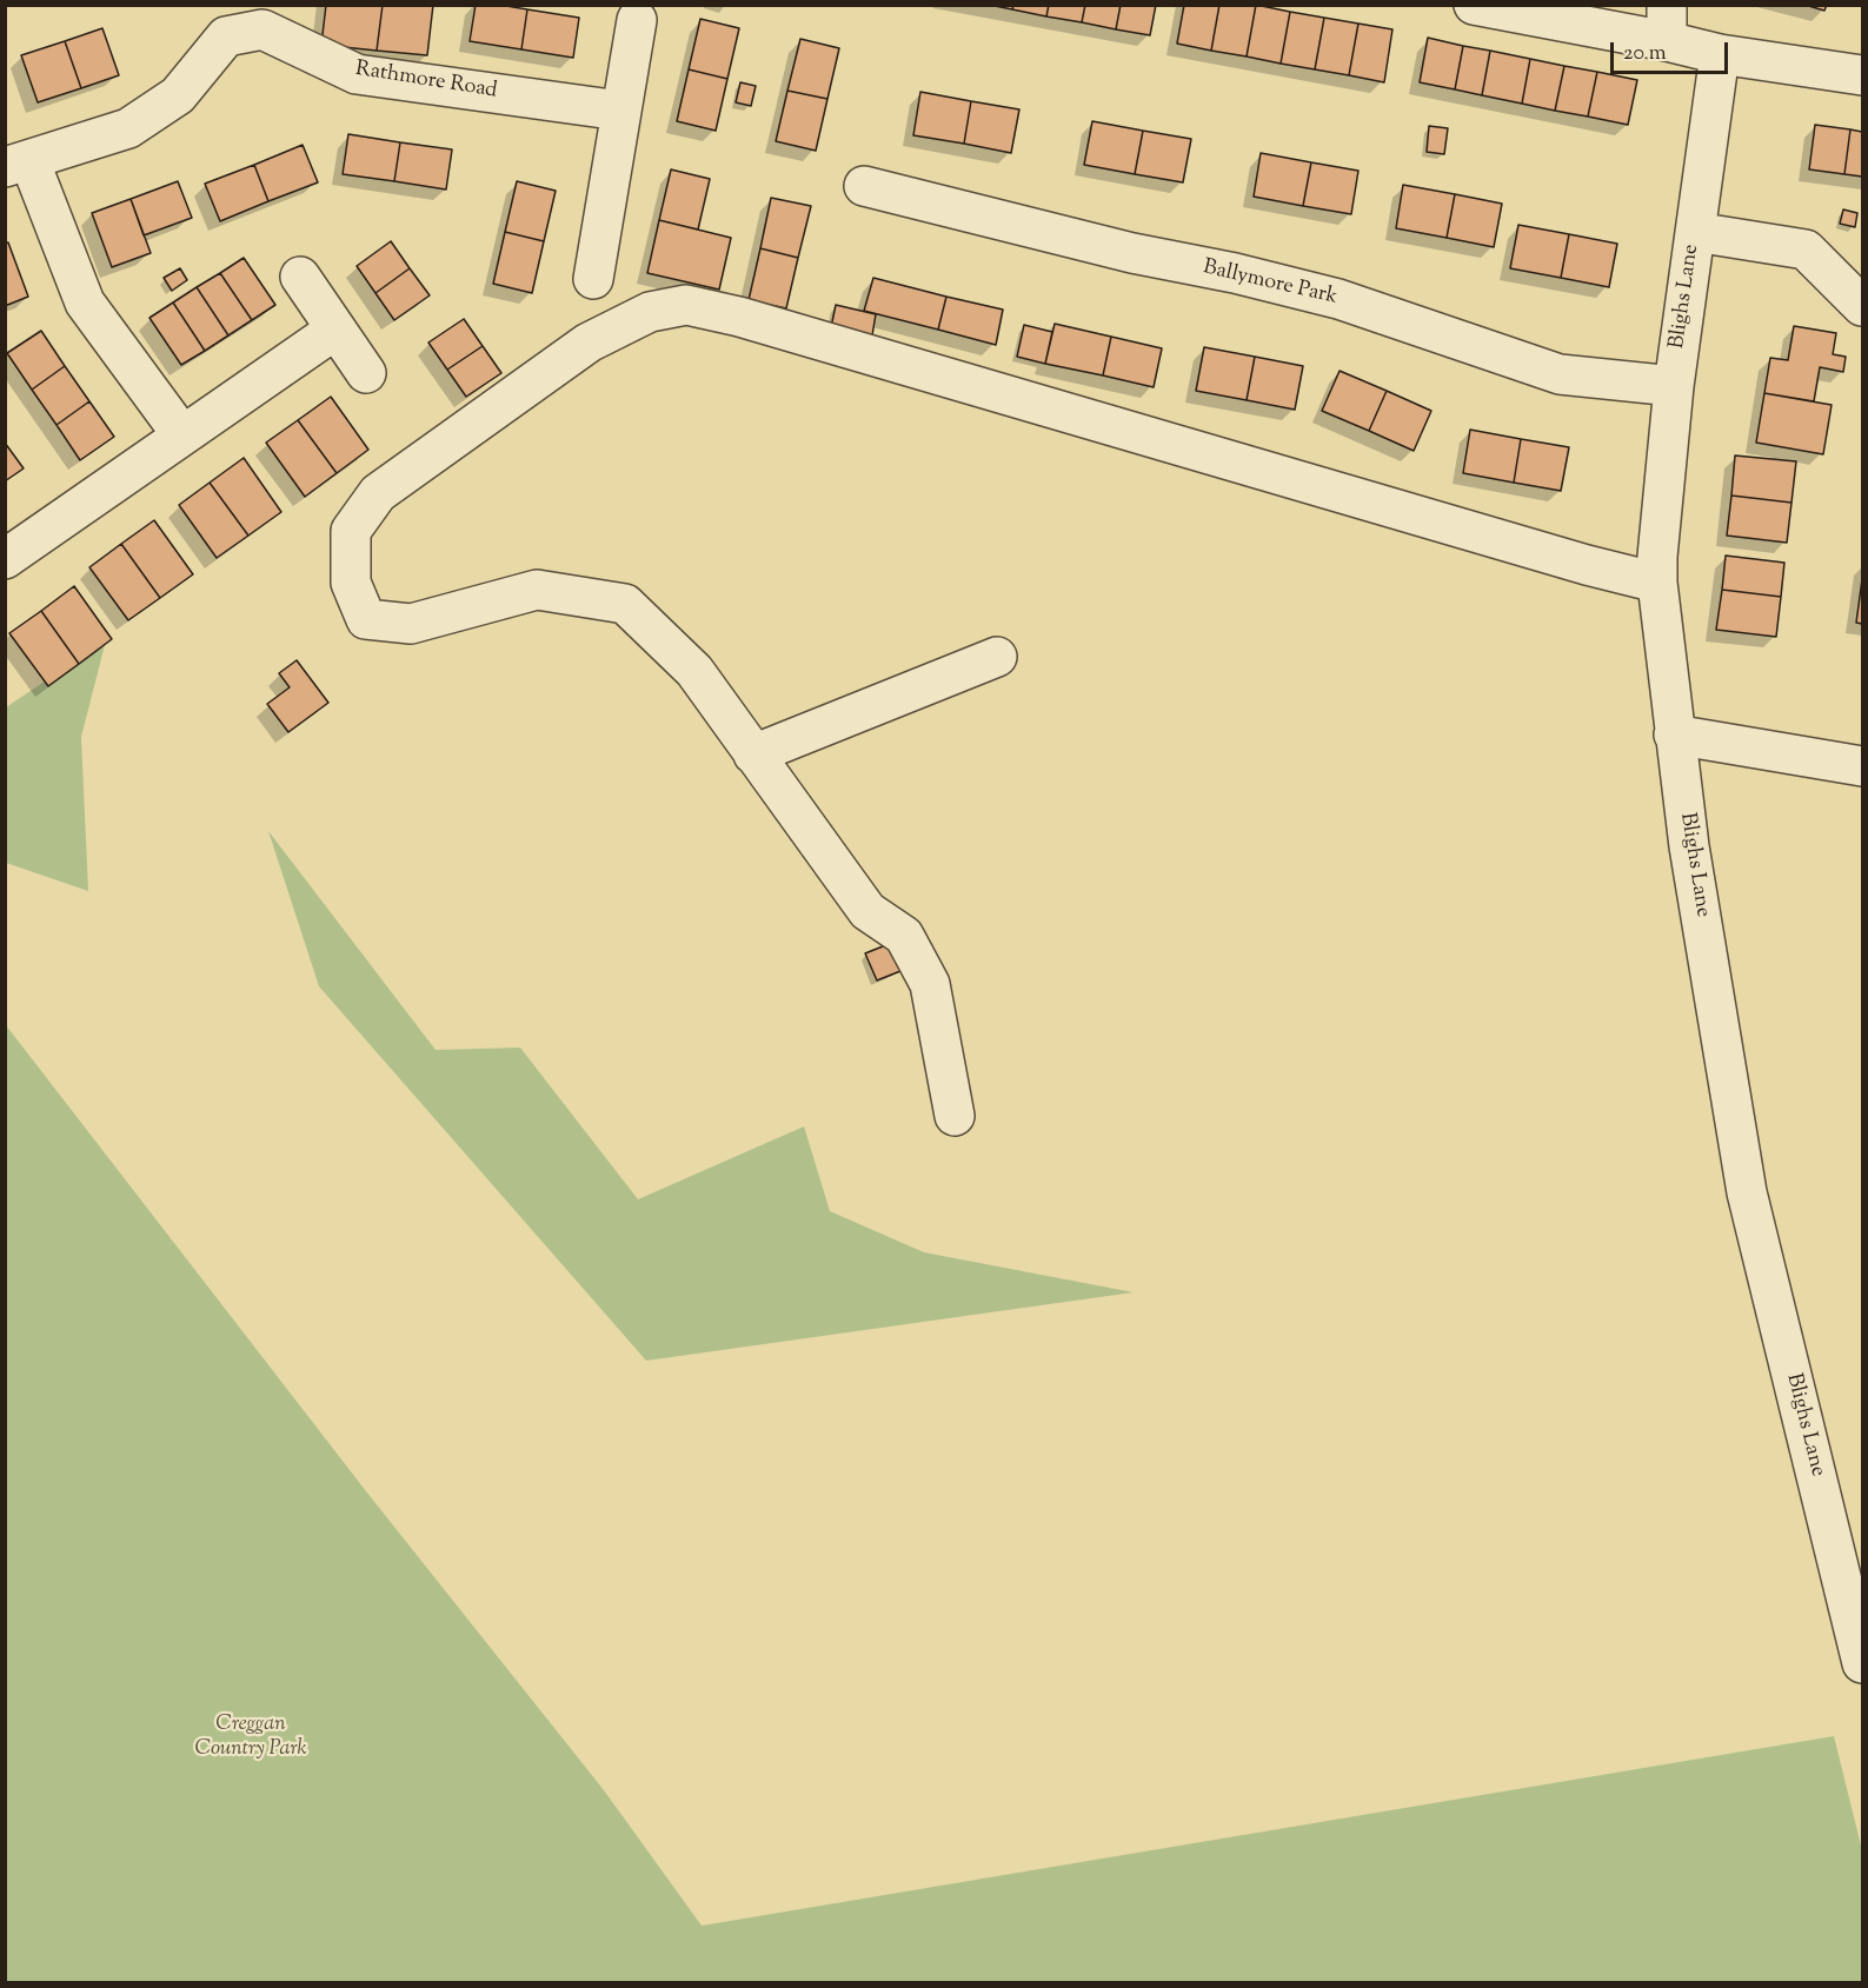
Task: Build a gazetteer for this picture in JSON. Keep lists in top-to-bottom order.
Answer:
{
  "streets": {
    "street": ["Rathmore Road", "Ballymore Park", "Blighs Lane"]
  },
  "crossings": [
    ["Ballymore Park", "Blighs Lane"]
  ],
  "parks": ["Creggan Country Park"],
  "scale_bar": "20 m"
}
